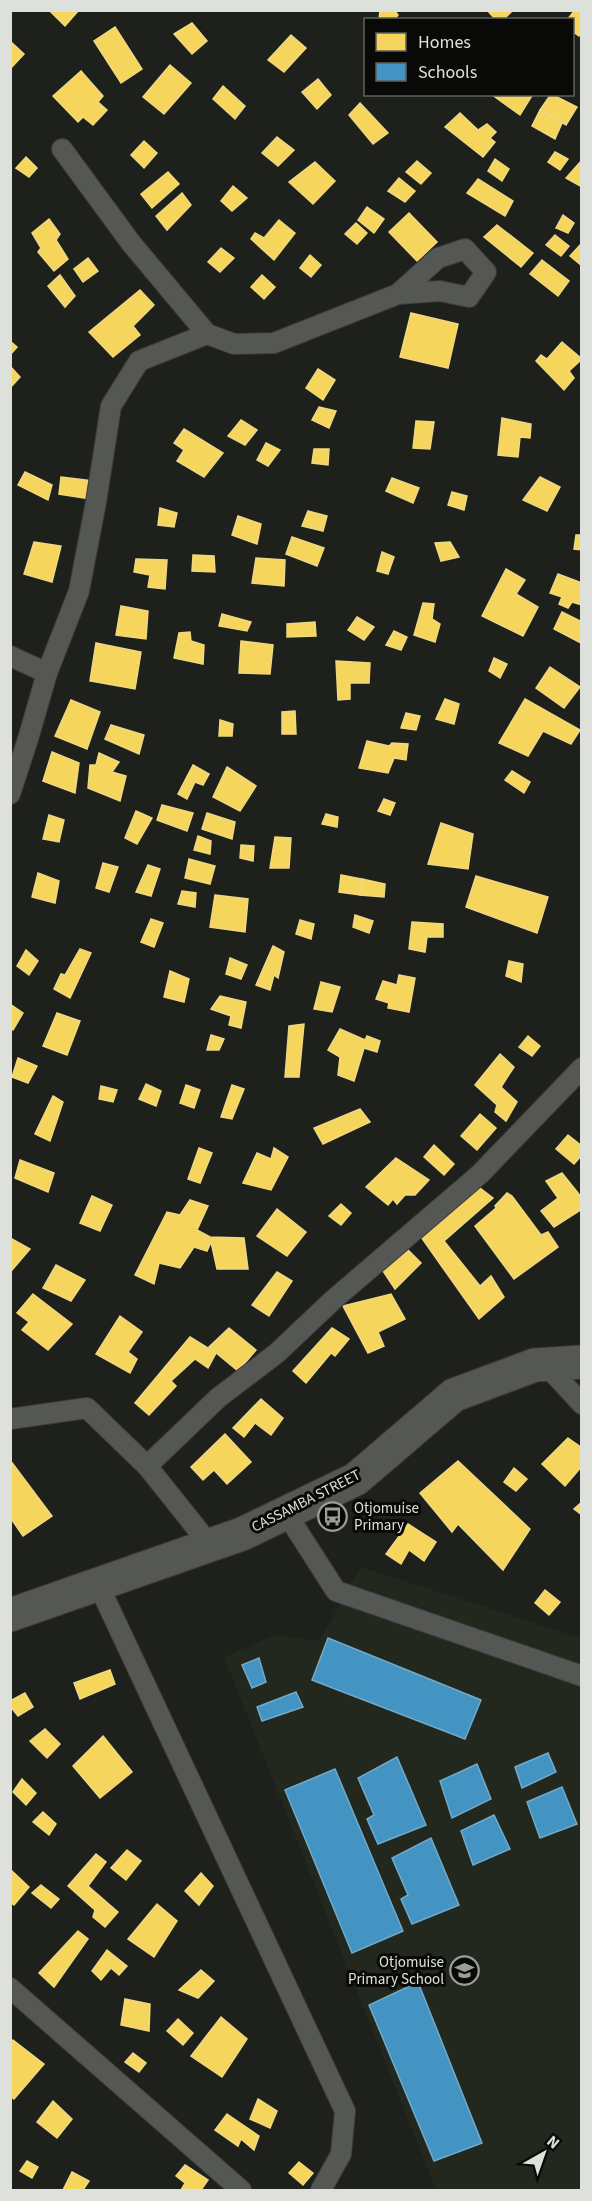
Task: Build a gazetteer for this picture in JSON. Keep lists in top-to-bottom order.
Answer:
{
  "streets": {
    "street": ["CASSAMBA STREET"]
  },
  "places": {
    "bus stop": ["Otjomuise Primary"],
    "school or university": ["Otjomuise Primary School"]
  },
  "legend": ["Homes", "Schools"],
  "north": "top right"
}
